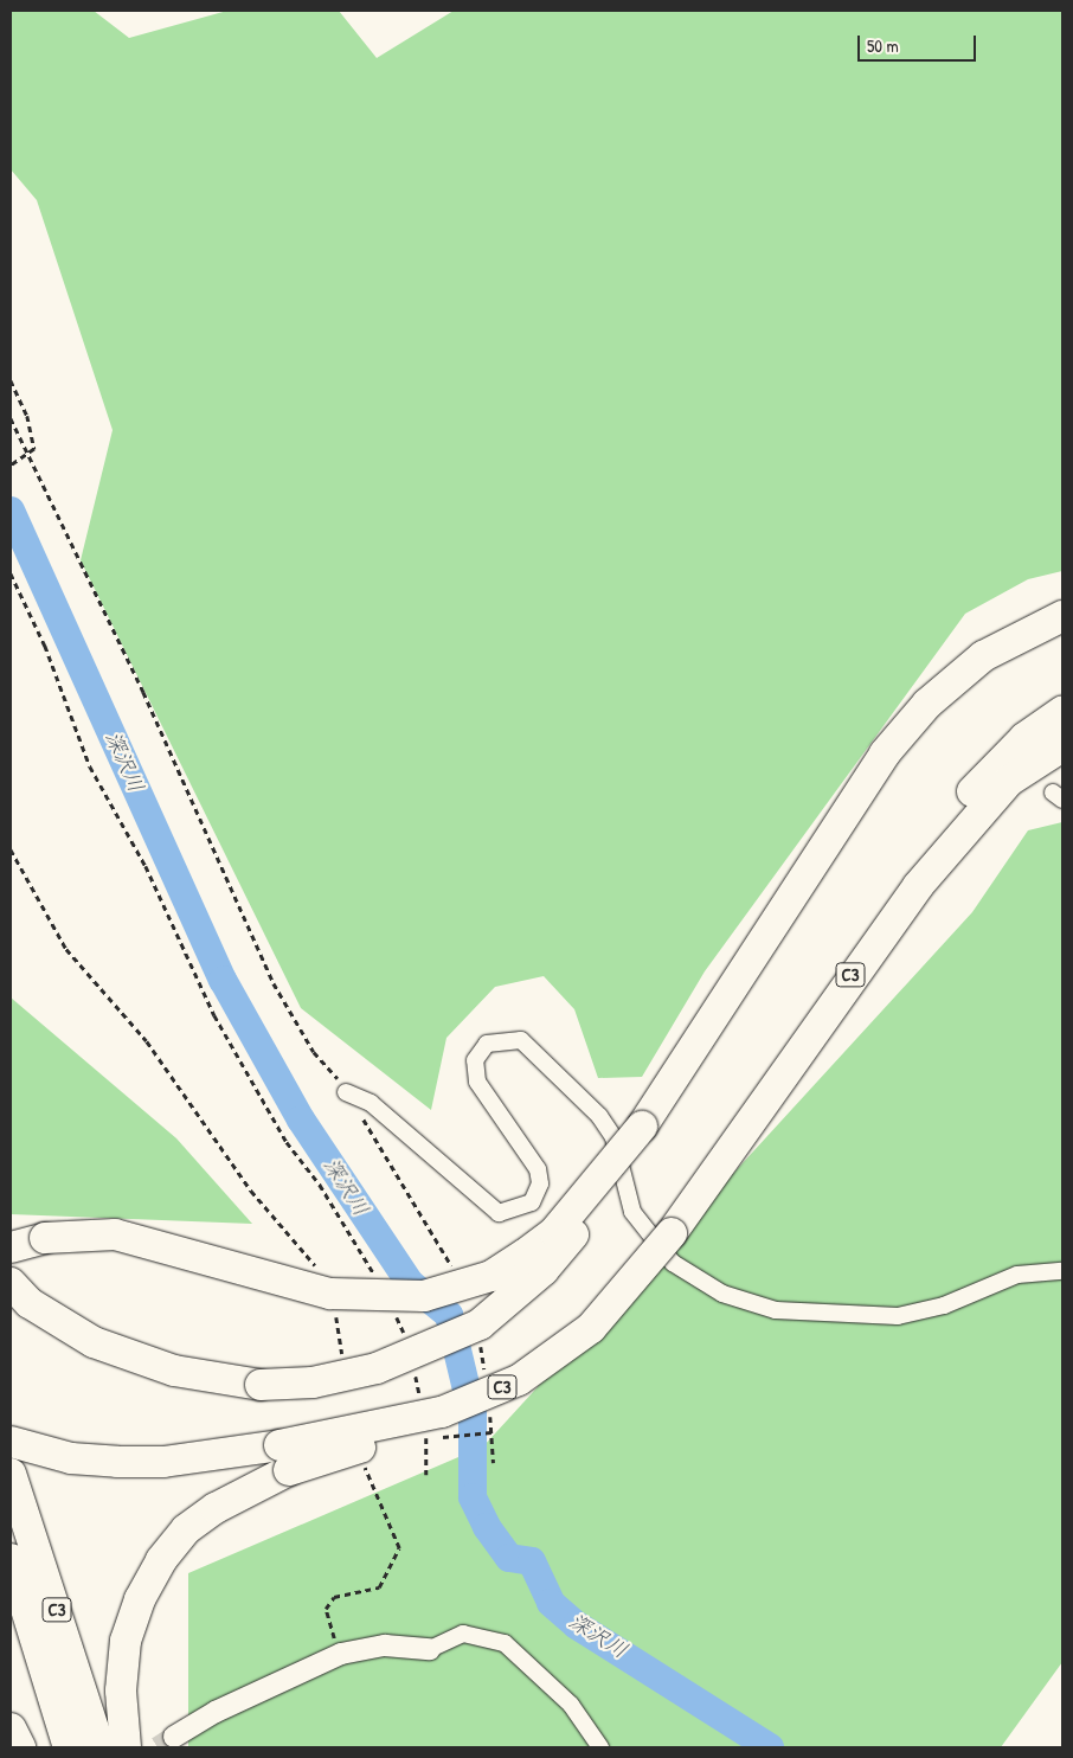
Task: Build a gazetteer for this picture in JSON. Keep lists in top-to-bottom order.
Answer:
{
  "streets": {
    "highway": ["C3"]
  },
  "water": ["深沢川"],
  "scale_bar": "50 m"
}
